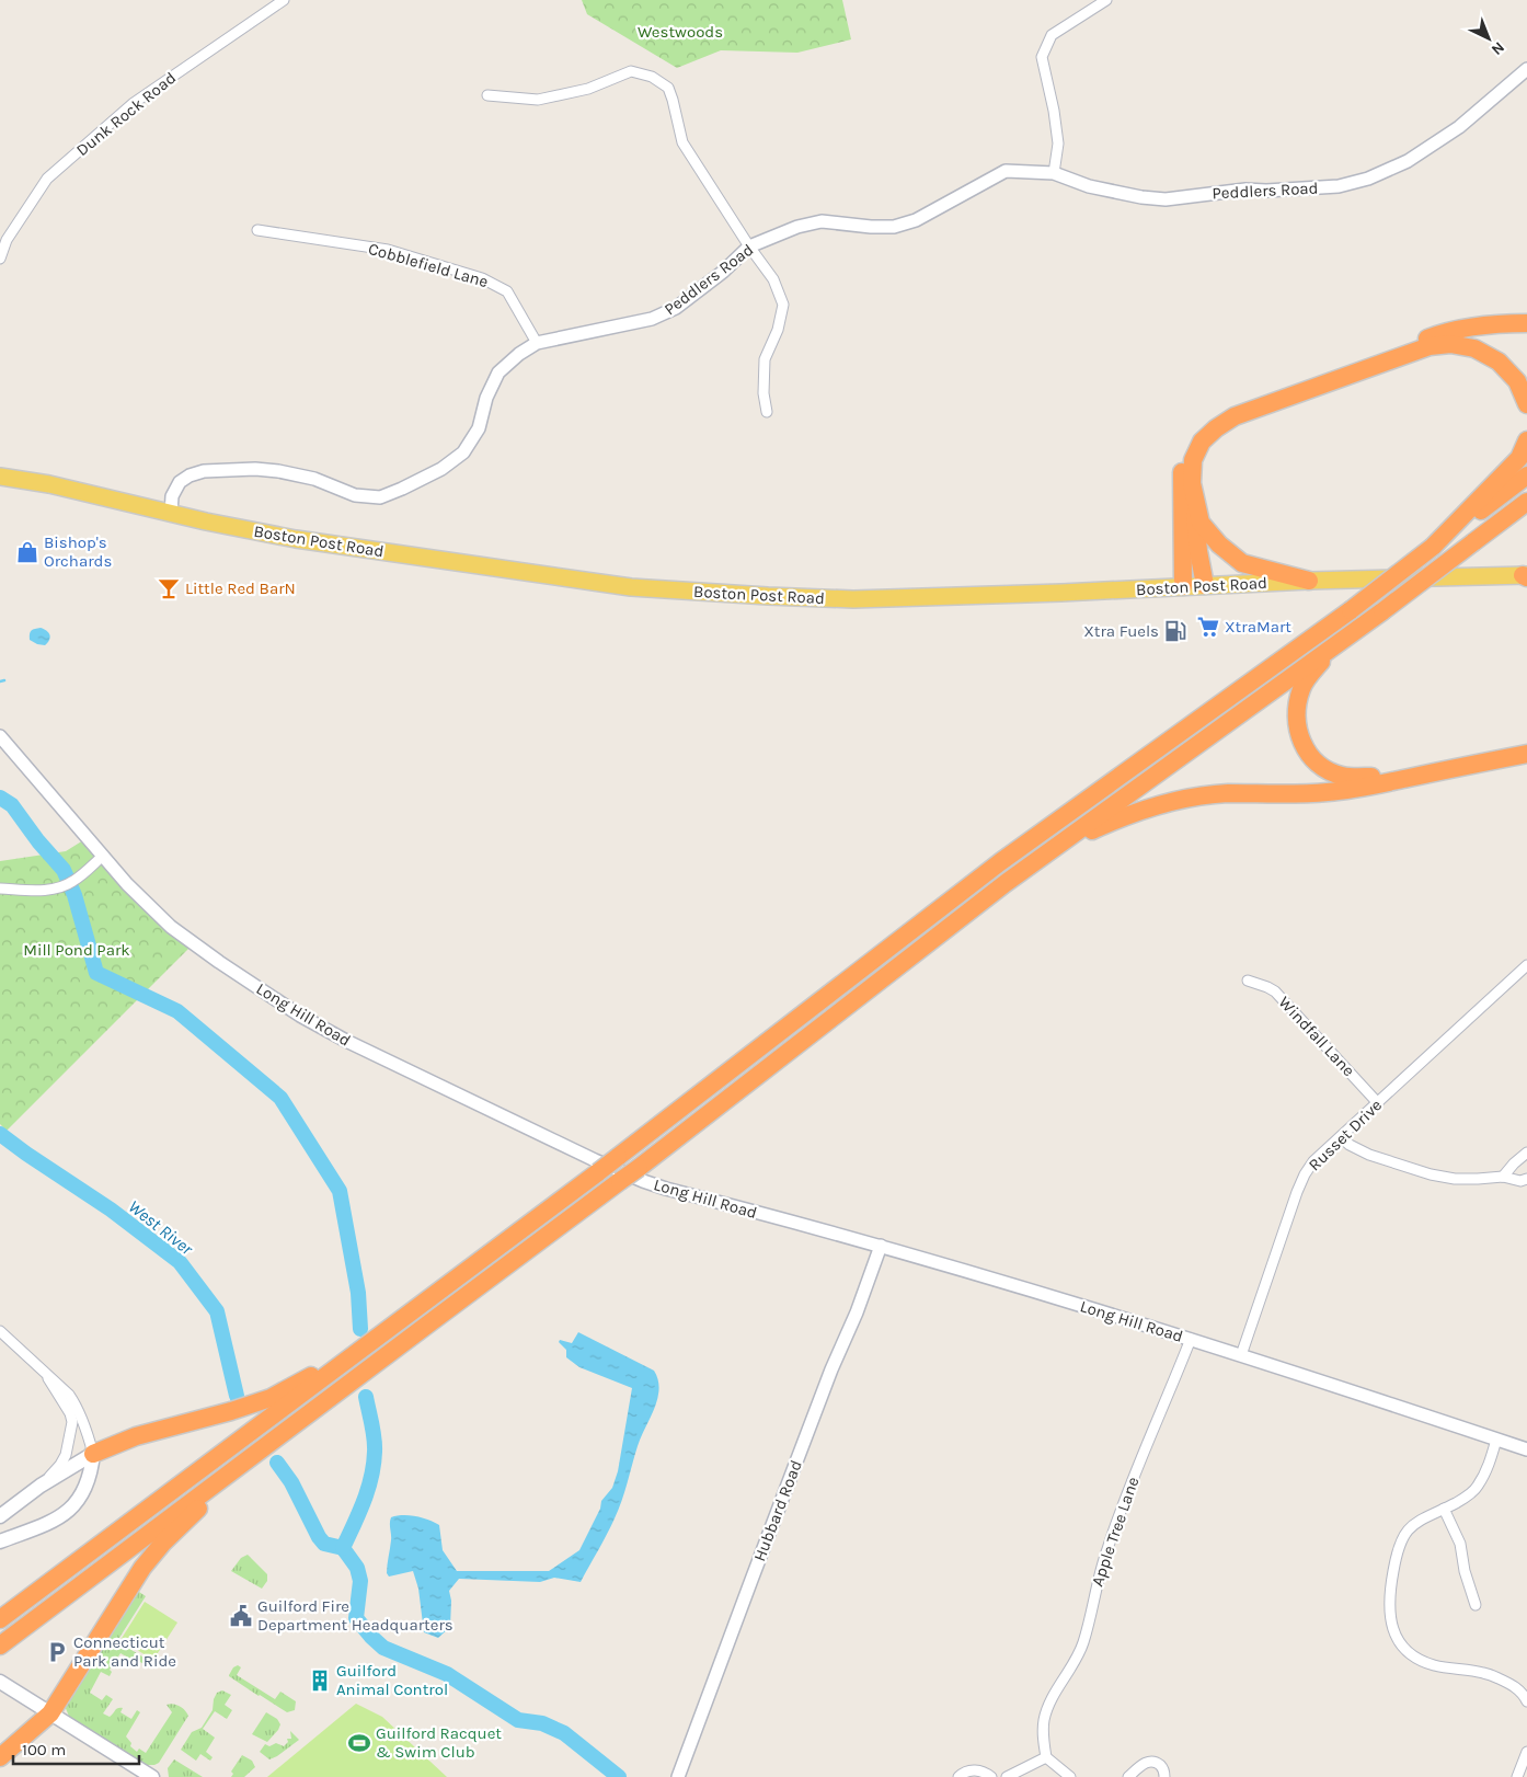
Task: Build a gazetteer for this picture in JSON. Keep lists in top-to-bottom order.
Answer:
{
  "streets": {
    "main road": ["Boston Post Road"],
    "street": [
      "Dunk Rock Road",
      "Peddlers Road",
      "Cobblefield Lane",
      "Long Hill Road",
      "Windfall Lane",
      "Russet Drive",
      "Hubbard Road",
      "Apple Tree Lane"
    ]
  },
  "crossings": [
    ["Peddlers Road", "Cobblefield Lane"],
    ["Peddlers Road", "Boston Post Road"],
    ["Long Hill Road", "Russet Drive"],
    ["Long Hill Road", "Hubbard Road"],
    ["Long Hill Road", "Apple Tree Lane"],
    ["Windfall Lane", "Russet Drive"]
  ],
  "water": ["West River"],
  "parks": ["Westwoods", "Mill Pond Park"],
  "places": {
    "shop": ["Bishop's Orchards"],
    "bar": ["Little Red BarN"],
    "supermarket": ["XtraMart"],
    "fuel station": ["Xtra Fuels"],
    "public building": ["Guilford Fire Department Headquarters"],
    "parking": ["Connecticut Park and Ride"],
    "building": ["Guilford Animal Control"],
    "sports": ["Guilford Racquet & Swim Club"]
  },
  "scale_bar": "100 m",
  "north": "bottom right"
}
